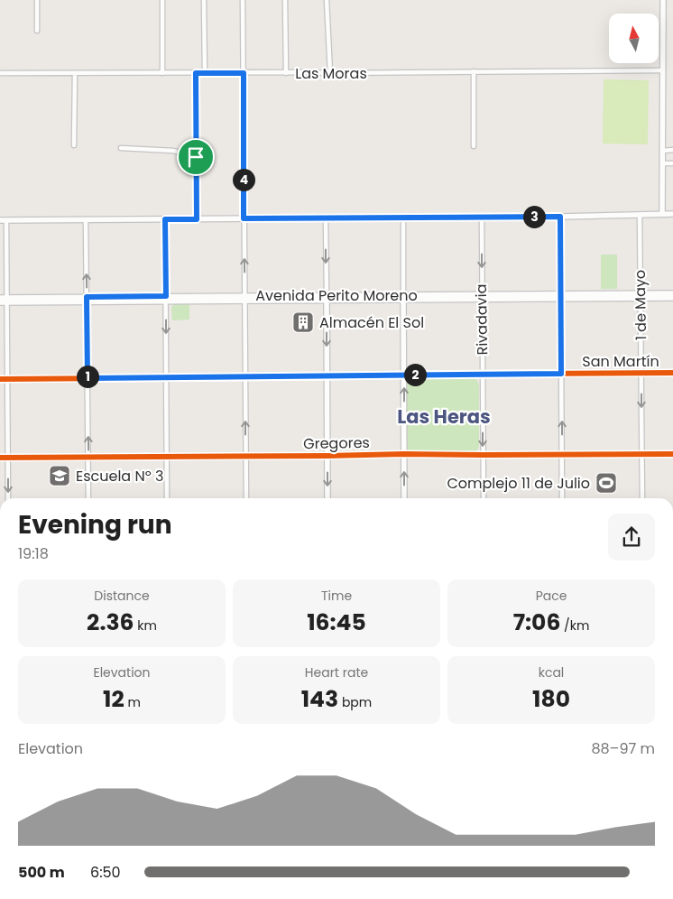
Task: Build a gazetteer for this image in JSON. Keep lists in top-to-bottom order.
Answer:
{
  "streets": {
    "street": [
      "Las Moras",
      "Avenida Perito Moreno",
      "1 de Mayo",
      "Rivadavia",
      "San Martín",
      "Gregores"
    ]
  },
  "crossings": [
    ["Avenida Perito Moreno", "1 de Mayo"],
    ["Avenida Perito Moreno", "Rivadavia"],
    ["1 de Mayo", "San Martín"],
    ["1 de Mayo", "Gregores"],
    ["Rivadavia", "San Martín"],
    ["Rivadavia", "Gregores"]
  ],
  "one_way": ["Rivadavia"],
  "districts": ["Las Heras"],
  "places": {
    "building": ["Almacén El Sol"],
    "school or university": ["Escuela Nº 3"],
    "sports": ["Complejo 11 de Julio"]
  },
  "north": "top",
  "page": {
    "pins": [
      "4",
      "3",
      "2",
      "1"
    ],
    "heading": ["Evening run", "19:18"],
    "stats": [
      ["Distance", "2.36 km"],
      ["Time", "16:45"],
      ["Pace", "7:06 /km"],
      ["Elevation", "12 m"],
      ["Heart rate", "143 bpm"],
      ["kcal", "180"]
    ],
    "chart": ["Elevation", "88–97 m"],
    "list": [
      {
        "name": "500 m",
        "note": "6:50"
      }
    ]
  }
}
